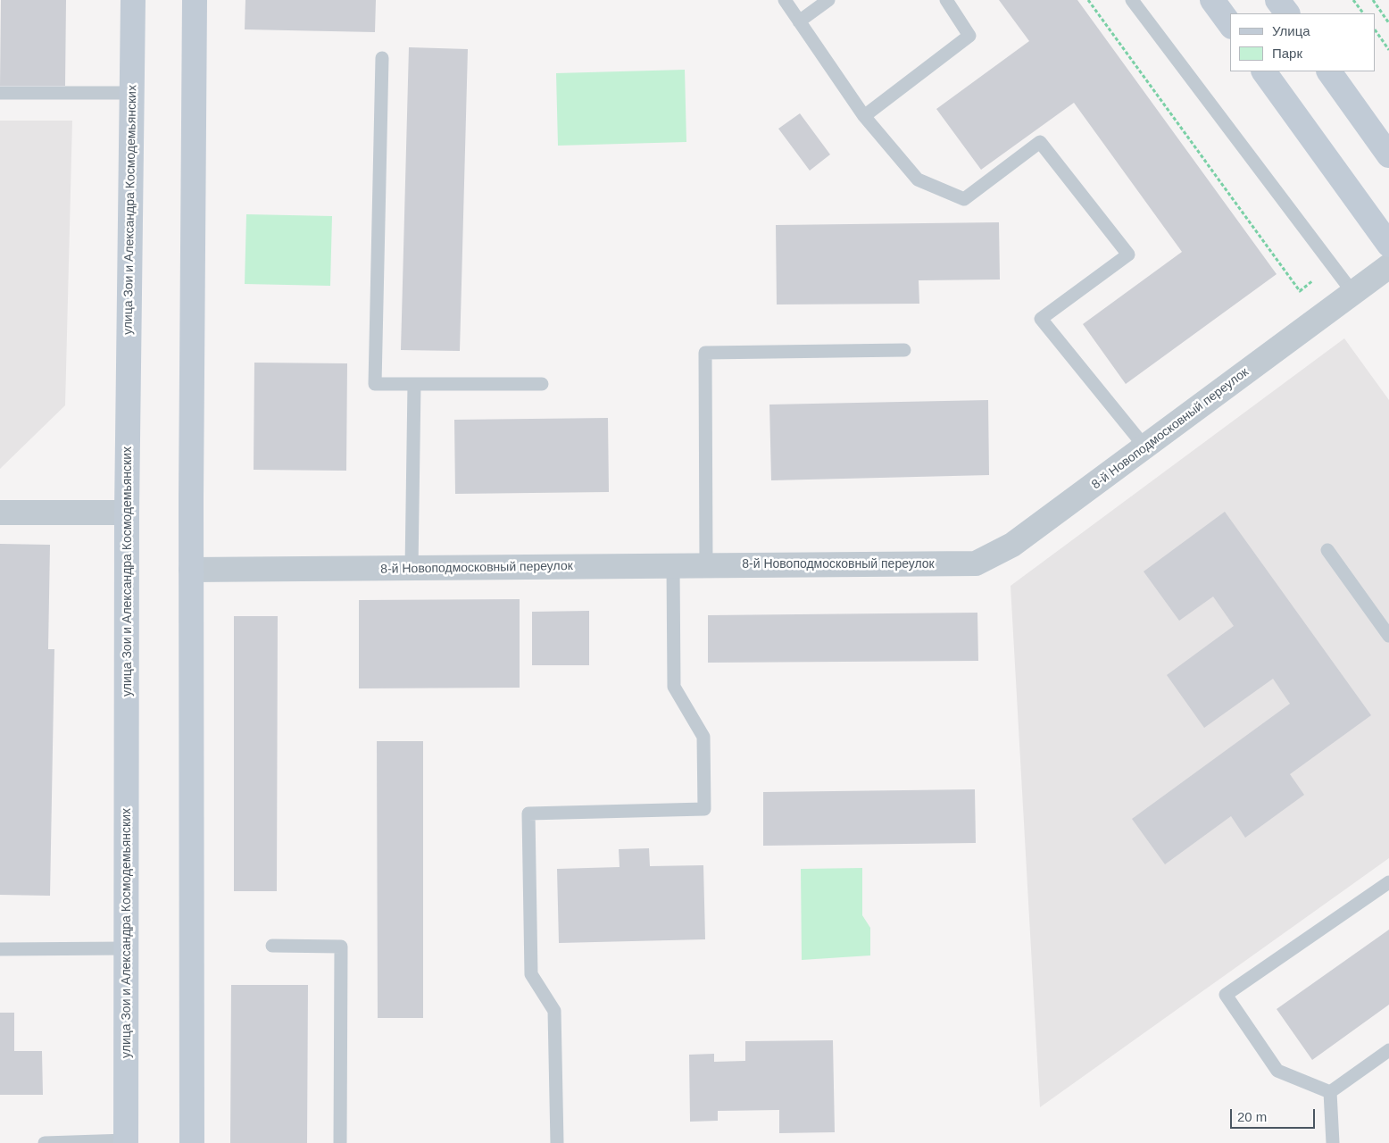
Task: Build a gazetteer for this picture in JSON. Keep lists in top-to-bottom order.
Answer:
{
  "streets": {
    "main road": ["улица Зои и Александра Космодемьянских"],
    "street": ["8-й Новоподмосковный переулок"]
  },
  "legend": ["Улица", "Парк"],
  "scale_bar": "20 m"
}
